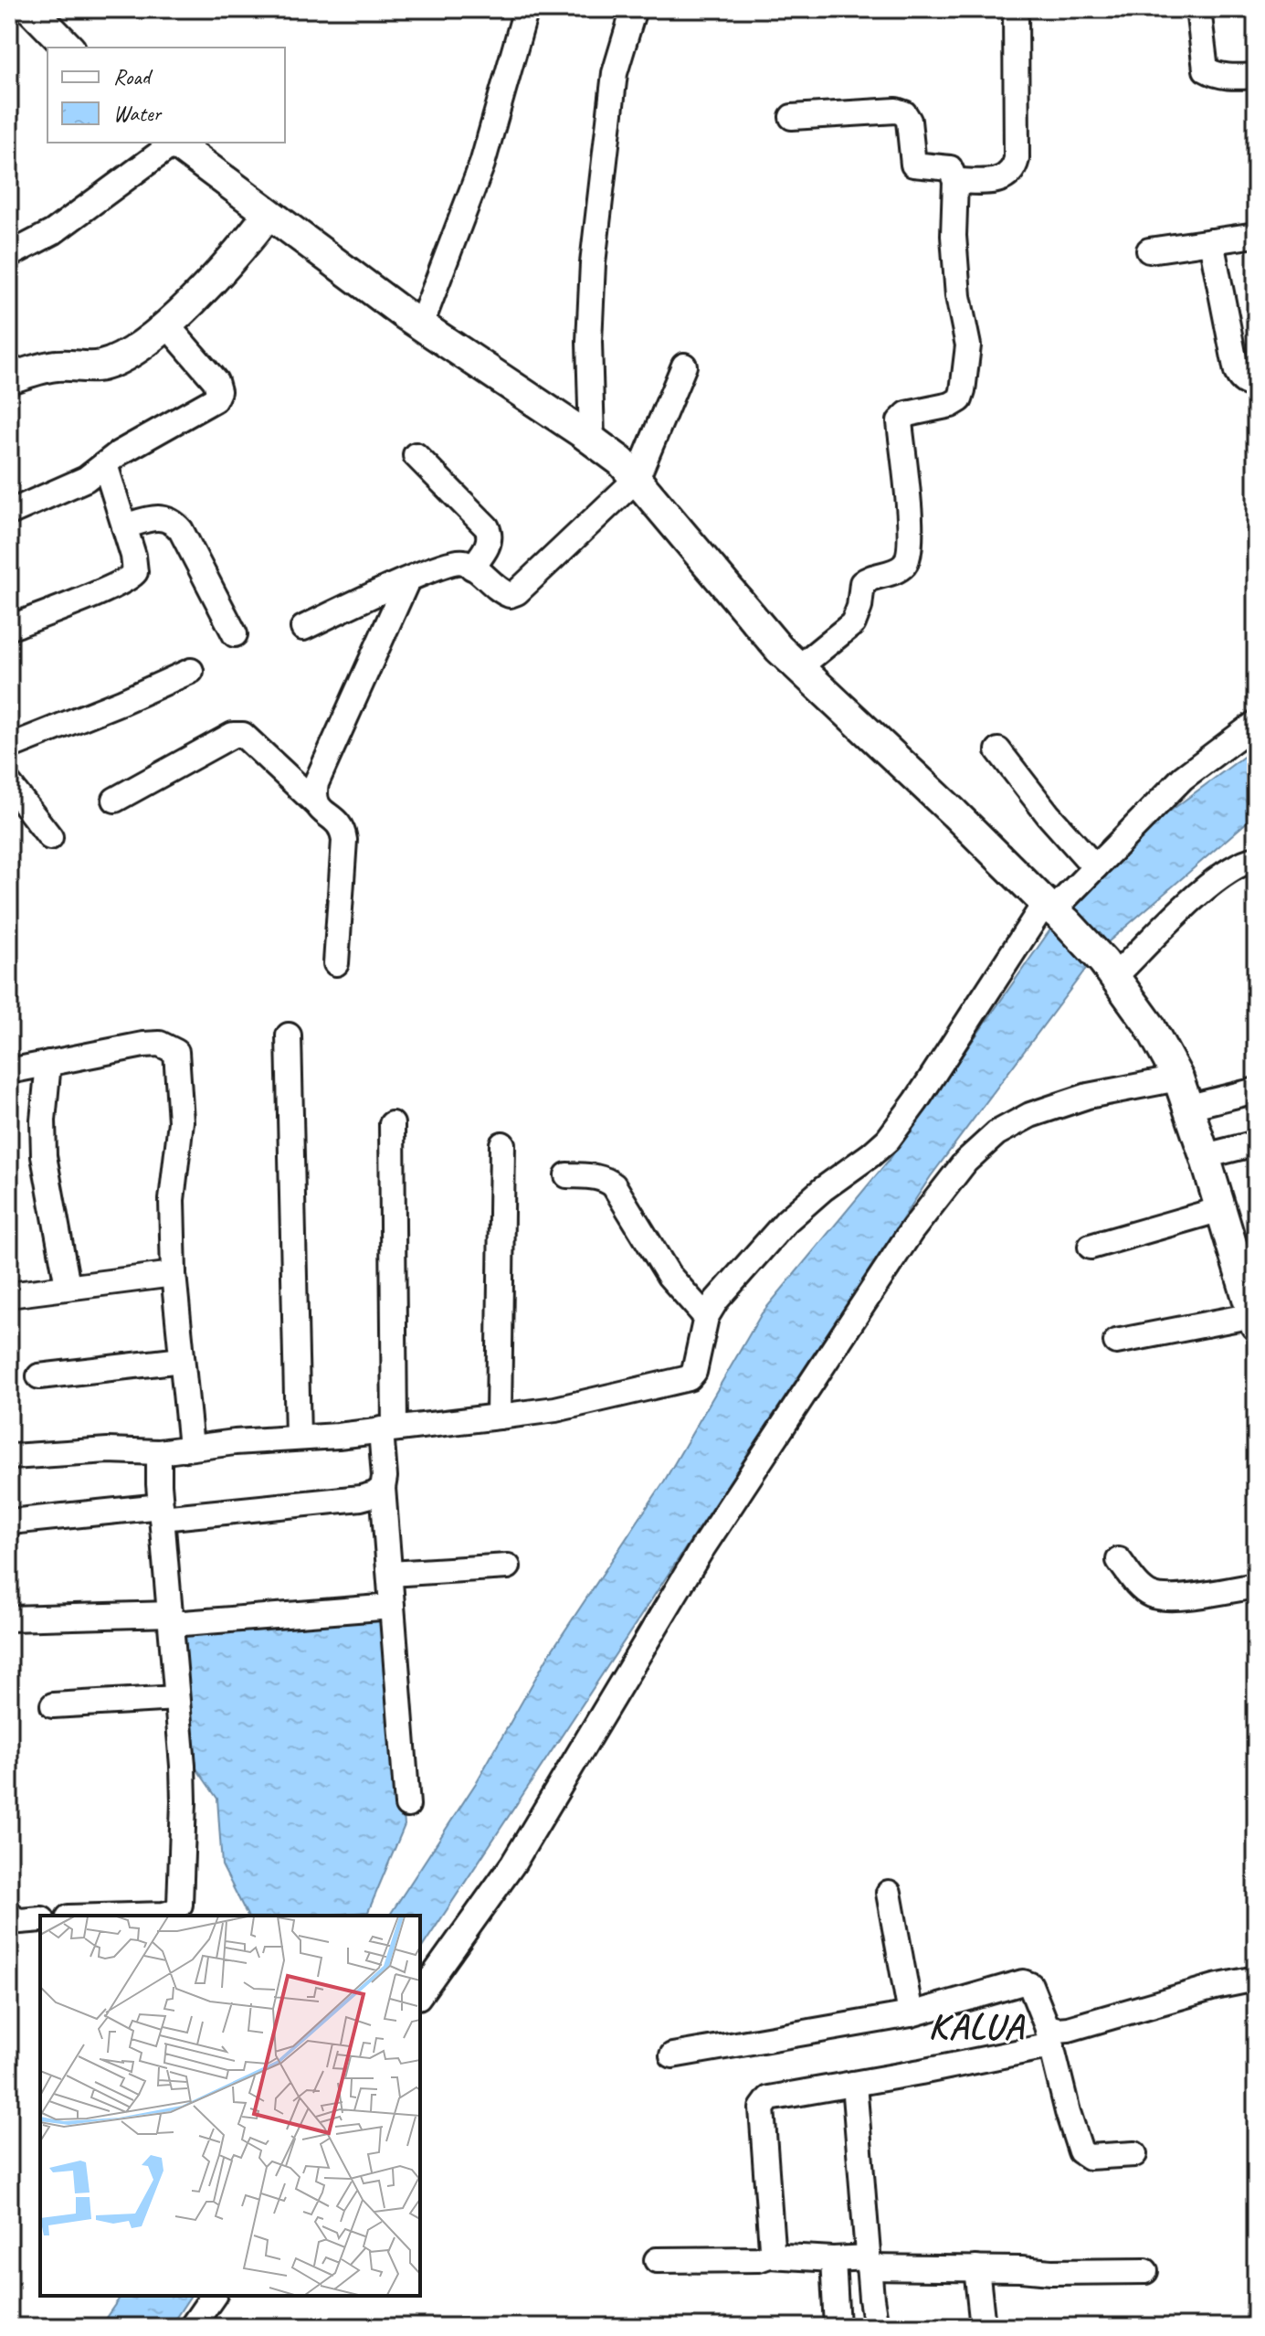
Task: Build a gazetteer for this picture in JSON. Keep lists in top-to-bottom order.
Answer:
{
  "districts": ["KALUA"],
  "legend": ["Road", "Water"]
}
